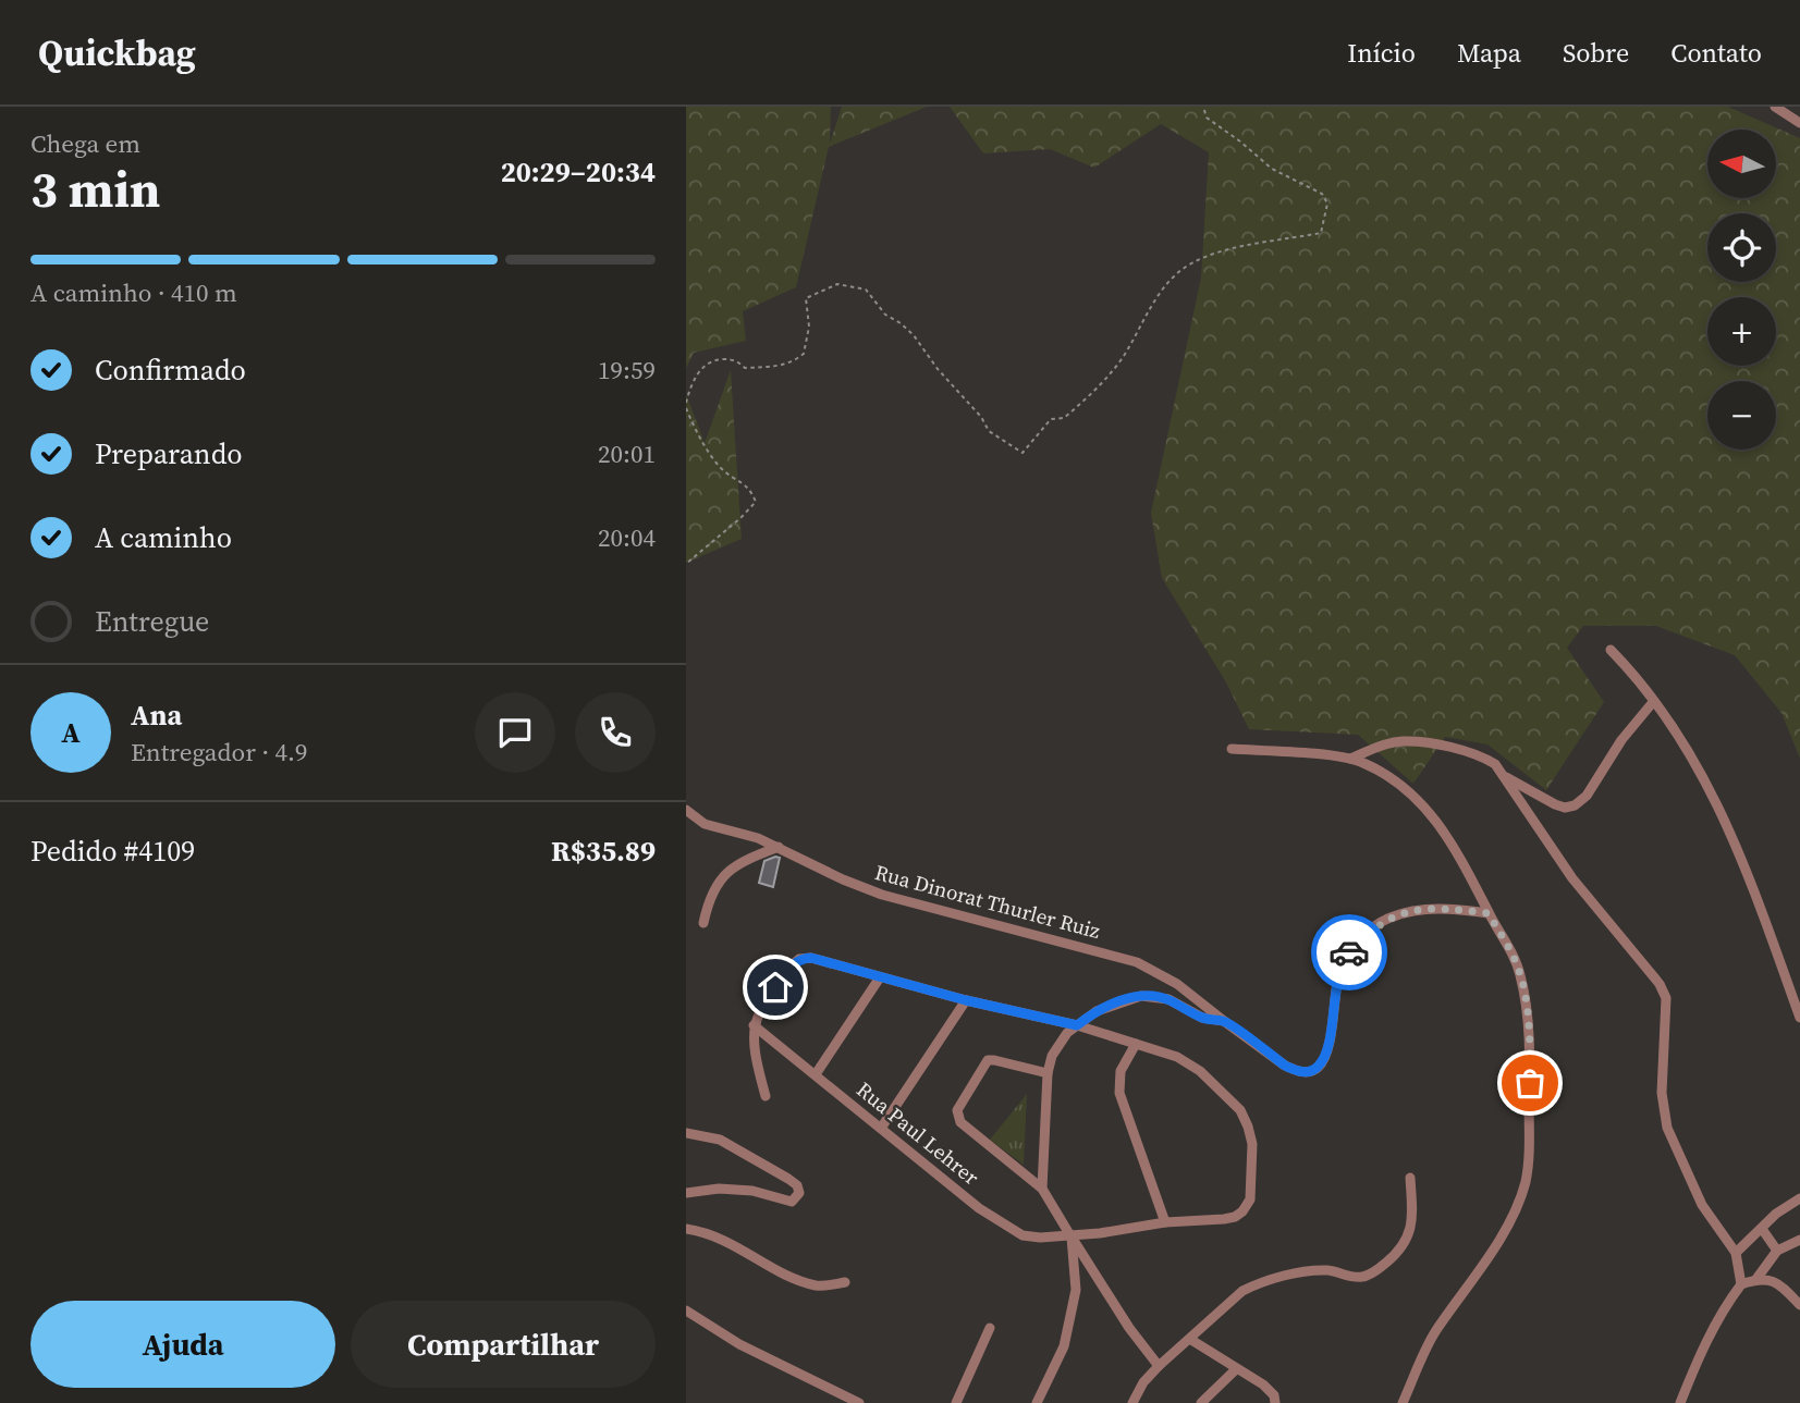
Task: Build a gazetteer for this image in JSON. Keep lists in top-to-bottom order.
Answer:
{
  "streets": {
    "street": ["Rua Dinorat Thurler Ruiz", "Rua Paul Lehrer"]
  },
  "north": "left",
  "page": {
    "header": "Quickbag",
    "nav": [
      "Início",
      "Mapa",
      "Sobre",
      "Contato"
    ],
    "heading": ["3 min", "Chega em", "20:29–20:34"],
    "panel": [
      "Ana",
      "Entregador · 4.9",
      "Pedido #4109",
      "R$35.89"
    ],
    "map_buttons": ["+", "−"],
    "bar": "A caminho · 410 m",
    "list": [
      ["Confirmado", "19:59"],
      ["Preparando", "20:01"],
      ["A caminho", "20:04"],
      "Entregue"
    ],
    "round": "A",
    "buttons": ["Ajuda", "Compartilhar"]
  }
}
